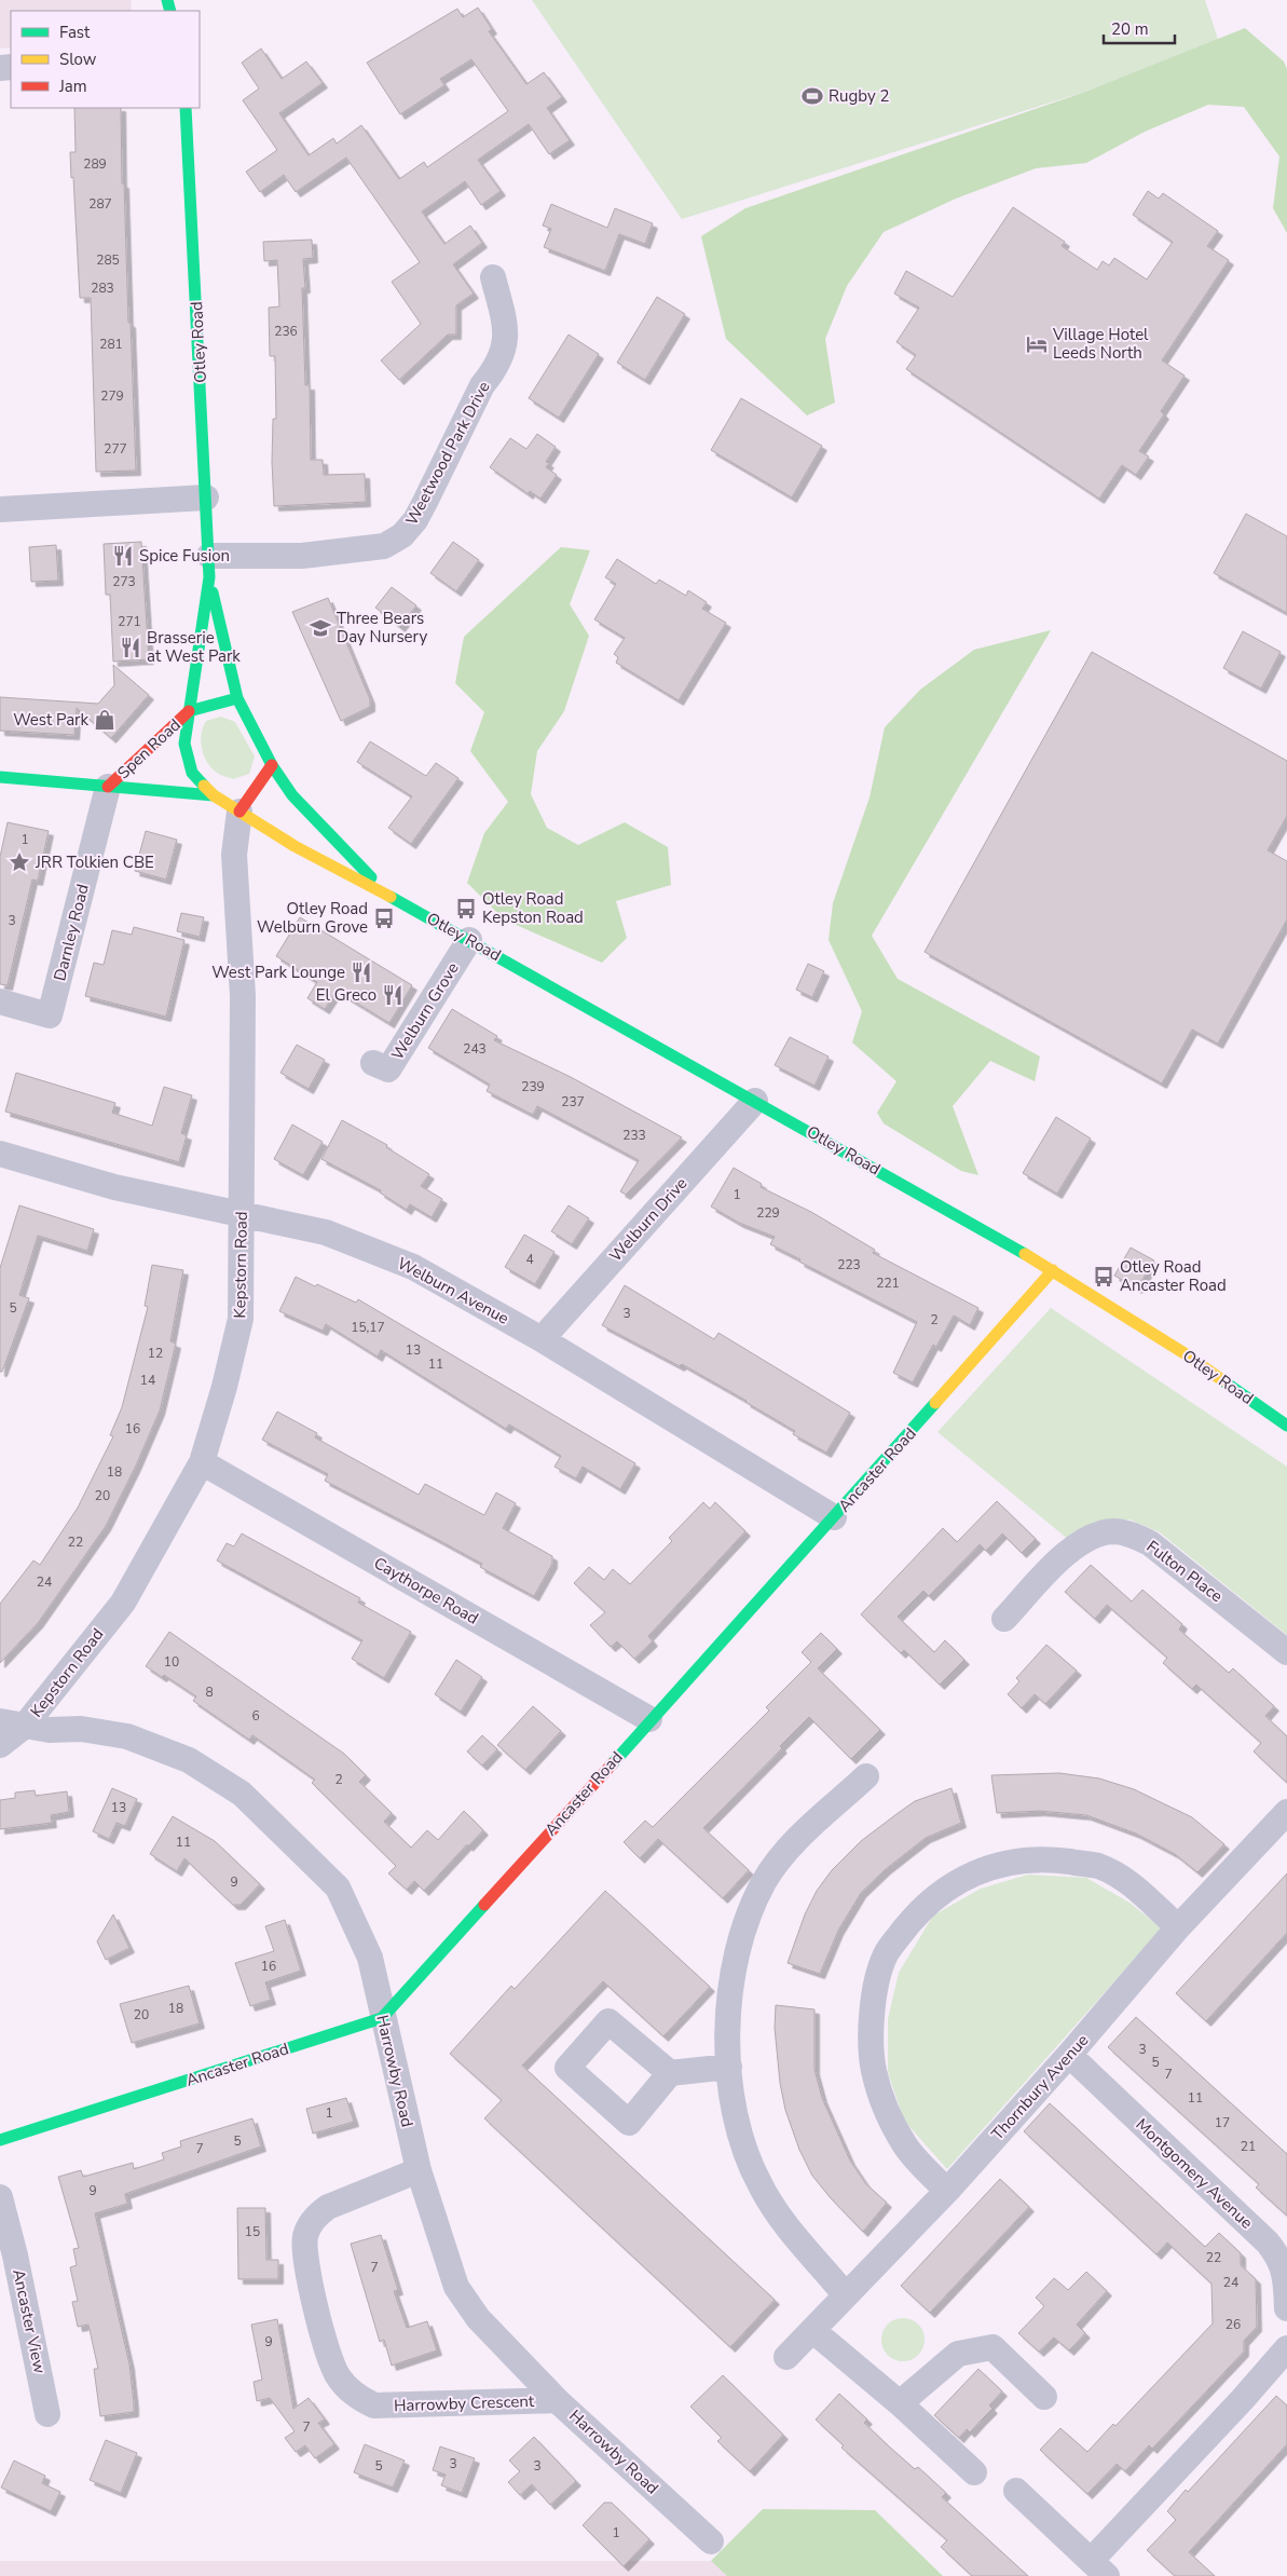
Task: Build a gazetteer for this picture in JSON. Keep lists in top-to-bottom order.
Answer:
{
  "streets": {
    "main road": ["Otley Road", "Spen Road", "Ancaster Road"],
    "street": [
      "Weetwood Park Drive",
      "Darnley Road",
      "Welburn Grove",
      "Welburn Drive",
      "Kepstorn Road",
      "Welburn Avenue",
      "Fulton Place",
      "Caythorpe Road",
      "Harrowby Road",
      "Thornbury Avenue",
      "Montgomery Avenue",
      "Ancaster View",
      "Harrowby Crescent"
    ]
  },
  "crossings": [
    ["Otley Road", "Weetwood Park Drive"],
    ["Otley Road", "Spen Road"],
    ["Otley Road", "Welburn Grove"],
    ["Otley Road", "Welburn Drive"],
    ["Otley Road", "Kepstorn Road"],
    ["Otley Road", "Ancaster Road"],
    ["Spen Road", "Darnley Road"],
    ["Welburn Drive", "Welburn Avenue"],
    ["Kepstorn Road", "Welburn Avenue"],
    ["Kepstorn Road", "Caythorpe Road"],
    ["Kepstorn Road", "Harrowby Road"],
    ["Welburn Avenue", "Ancaster Road"],
    ["Ancaster Road", "Caythorpe Road"],
    ["Ancaster Road", "Harrowby Road"],
    ["Harrowby Road", "Harrowby Crescent"],
    ["Thornbury Avenue", "Montgomery Avenue"]
  ],
  "places": {
    "sports": ["Rugby 2"],
    "hotel": ["Village Hotel Leeds North"],
    "restaurant": [
      "Spice Fusion",
      "Brasserie at West Park",
      "West Park Lounge",
      "El Greco"
    ],
    "school or university": ["Three Bears Day Nursery"],
    "shop": ["West Park"],
    "place": ["JRR Tolkien CBE"],
    "bus stop": ["Otley Road Kepston Road", "Otley Road Welburn Grove", "Otley Road Ancaster Road"]
  },
  "house_numbers": [
    "289",
    "287",
    "285",
    "283",
    "236",
    "281",
    "279",
    "277",
    "273",
    "271",
    "1",
    "3",
    "243",
    "239",
    "237",
    "233",
    "1",
    "229",
    "4",
    "223",
    "221",
    "5",
    "3",
    "2",
    "15,17",
    "13",
    "12",
    "11",
    "14",
    "16",
    "18",
    "20",
    "22",
    "24",
    "10",
    "8",
    "6",
    "2",
    "13",
    "11",
    "9",
    "16",
    "18",
    "20",
    "3",
    "5",
    "7",
    "11",
    "1",
    "17",
    "5",
    "21",
    "7",
    "9",
    "15",
    "22",
    "7",
    "24",
    "26",
    "9",
    "7",
    "3",
    "5",
    "3",
    "1"
  ],
  "legend": ["Fast", "Slow", "Jam"],
  "scale_bar": "20 m"
}
